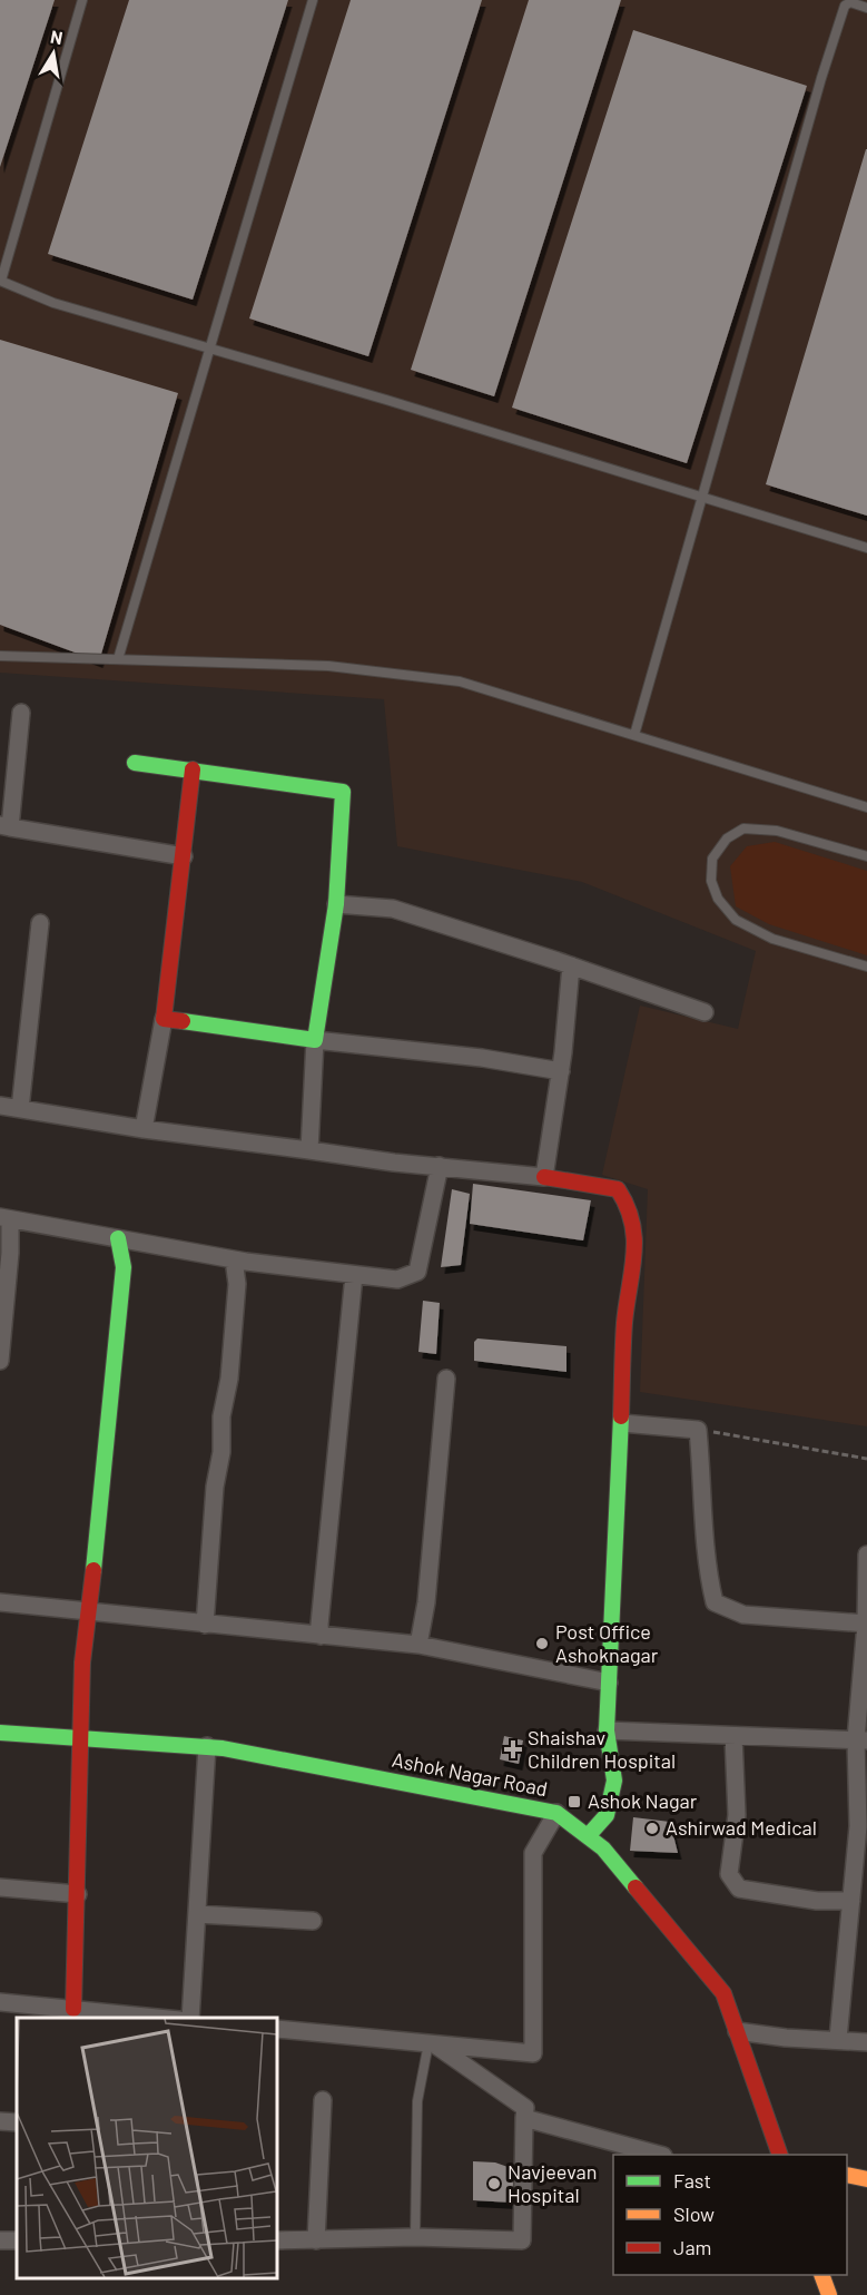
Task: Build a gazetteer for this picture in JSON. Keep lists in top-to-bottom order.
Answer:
{
  "streets": {
    "street": ["Ashok Nagar Road"]
  },
  "places": {
    "other": ["Post Office Ashoknagar", "Ashirwad Medical", "Navjeevan Hospital"],
    "health": ["Shaishav Children Hospital"],
    "transit": ["Ashok Nagar"]
  },
  "legend": ["Fast", "Slow", "Jam"],
  "north": "top"
}
